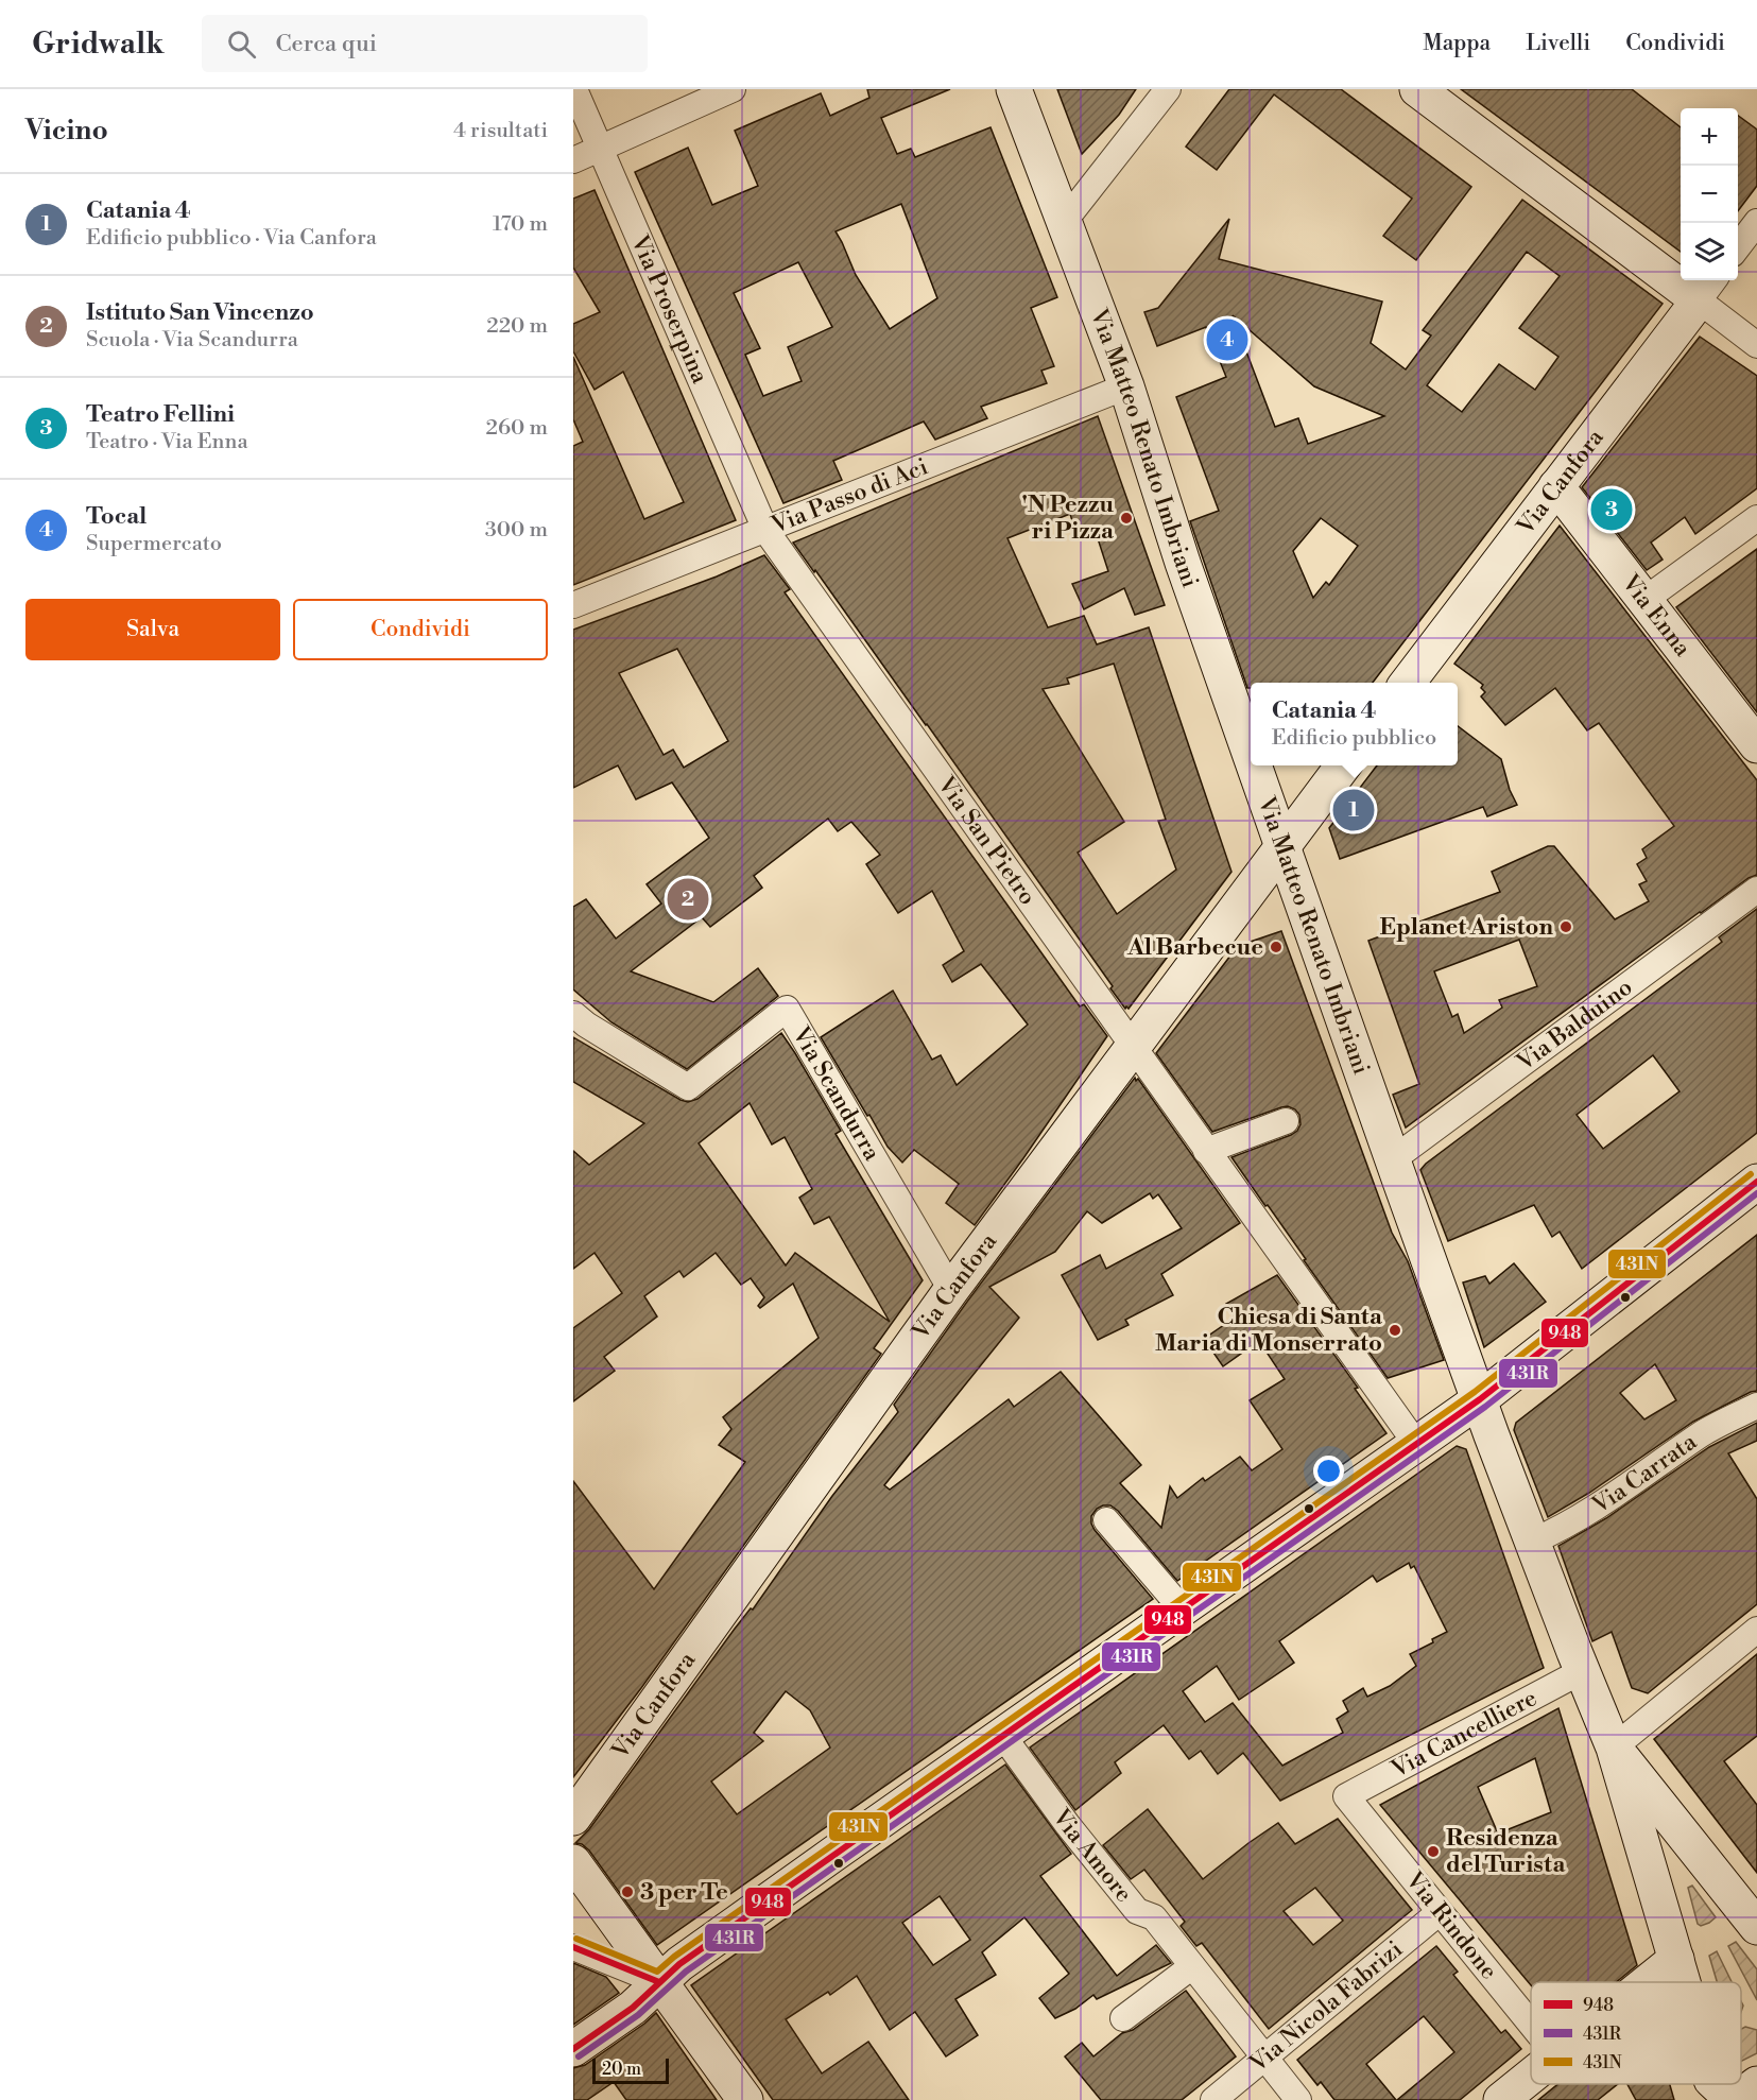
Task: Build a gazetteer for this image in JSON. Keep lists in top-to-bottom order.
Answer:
{
  "streets": {
    "main road": ["Via Matteo Renato Imbriani", "Via Canfora", "Via Enna"],
    "street": [
      "Via Proserpina",
      "Via Passo di Aci",
      "Via San Pietro",
      "Via Balduino",
      "Via Scandurra",
      "Via Carrata",
      "Via Cancelliere",
      "Via Amore",
      "Via Rindone",
      "Via Nicola Fabrizi"
    ]
  },
  "crossings": [
    ["Via Proserpina", "Via Passo di Aci"],
    ["Via Proserpina", "Via San Pietro"],
    ["Via Matteo Renato Imbriani", "Via Canfora"],
    ["Via Matteo Renato Imbriani", "Via Passo di Aci"],
    ["Via Matteo Renato Imbriani", "Via Balduino"],
    ["Via Matteo Renato Imbriani", "Via Carrata"],
    ["Via Matteo Renato Imbriani", "Via Cancelliere"],
    ["Via Canfora", "Via Enna"],
    ["Via Canfora", "Via San Pietro"],
    ["Via Canfora", "Via Scandurra"],
    ["Via Passo di Aci", "Via San Pietro"],
    ["Via Cancelliere", "Via Rindone"],
    ["Via Amore", "Via Nicola Fabrizi"],
    ["Via Rindone", "Via Nicola Fabrizi"]
  ],
  "places": [
    "'N Pezzu ri Pizza",
    "Eplanet Ariston",
    "Al Barbecue",
    "Chiesa di Santa Maria di Monserrato",
    "Residenza del Turista",
    "3 per Te"
  ],
  "lines": ["transit line 431N", "transit line 948", "transit line 431R"],
  "legend": ["948", "431R", "431N"],
  "scale_bar": "20 m",
  "page": {
    "header": "Gridwalk",
    "search": "Cerca qui",
    "nav": ["Mappa", "Livelli", "Condividi"],
    "heading": ["Vicino", "4 risultati"],
    "map_buttons": ["+", "−"],
    "list": [
      {
        "mark": "1",
        "name": "Catania 4",
        "note": "Edificio pubblico · Via Canfora",
        "value": "170 m"
      },
      {
        "mark": "2",
        "name": "Istituto San Vincenzo",
        "note": "Scuola · Via Scandurra",
        "value": "220 m"
      },
      {
        "mark": "3",
        "name": "Teatro Fellini",
        "note": "Teatro · Via Enna",
        "value": "260 m"
      },
      {
        "mark": "4",
        "name": "Tocal",
        "note": "Supermercato",
        "value": "300 m"
      }
    ],
    "pins": [
      "4",
      "3",
      "1",
      "2"
    ],
    "buttons": ["Salva", "Condividi"],
    "popup": ["Catania 4", "Edificio pubblico"],
    "scale": "20 m"
  }
}
